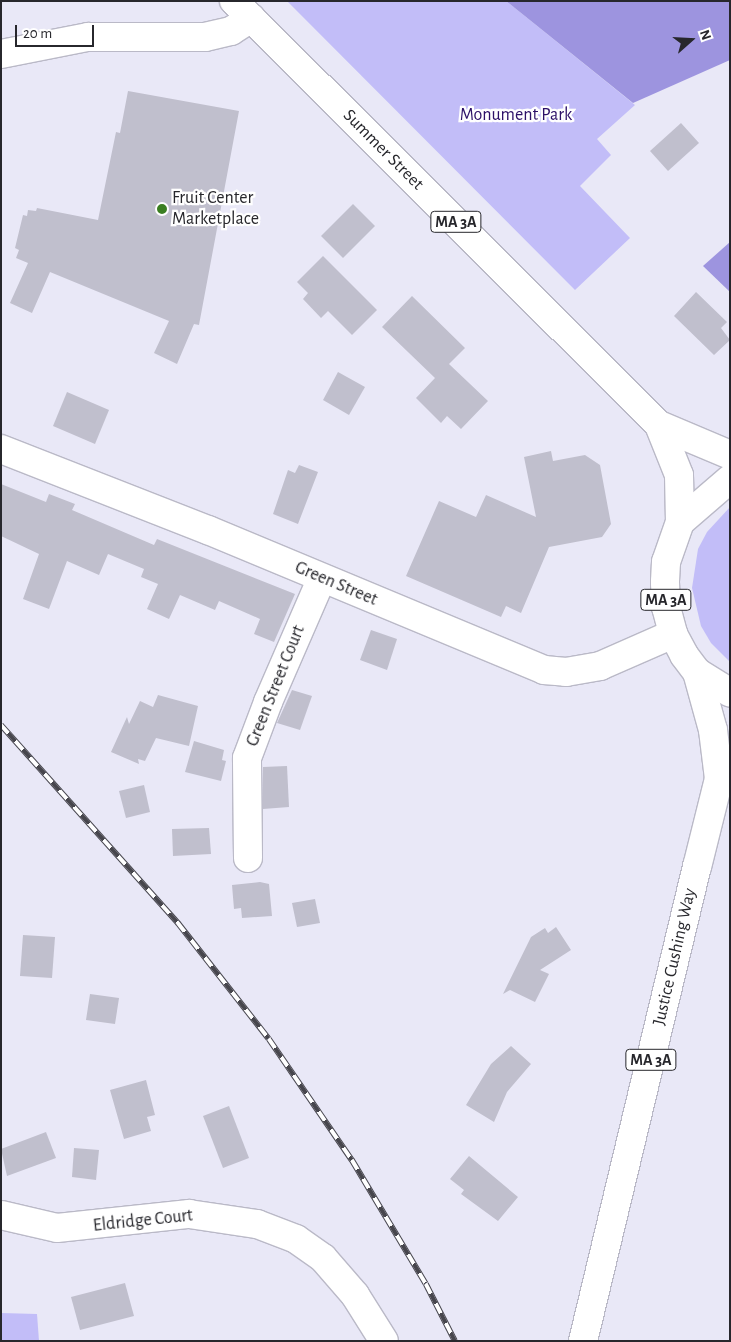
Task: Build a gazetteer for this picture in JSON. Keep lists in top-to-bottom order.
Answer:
{
  "streets": {
    "main road": [
      "Summer Street",
      "MA 3A",
      "Green Street",
      "Green Street Court",
      "Justice Cushing Way",
      "Eldridge Court"
    ]
  },
  "crossings": [
    ["Summer Street", "MA 3A"],
    ["MA 3A", "Green Street"],
    ["MA 3A", "Justice Cushing Way"],
    ["Green Street", "Green Street Court"]
  ],
  "parks": ["Monument Park"],
  "places": ["Fruit Center Marketplace"],
  "scale_bar": "20 m",
  "north": "right"
}
